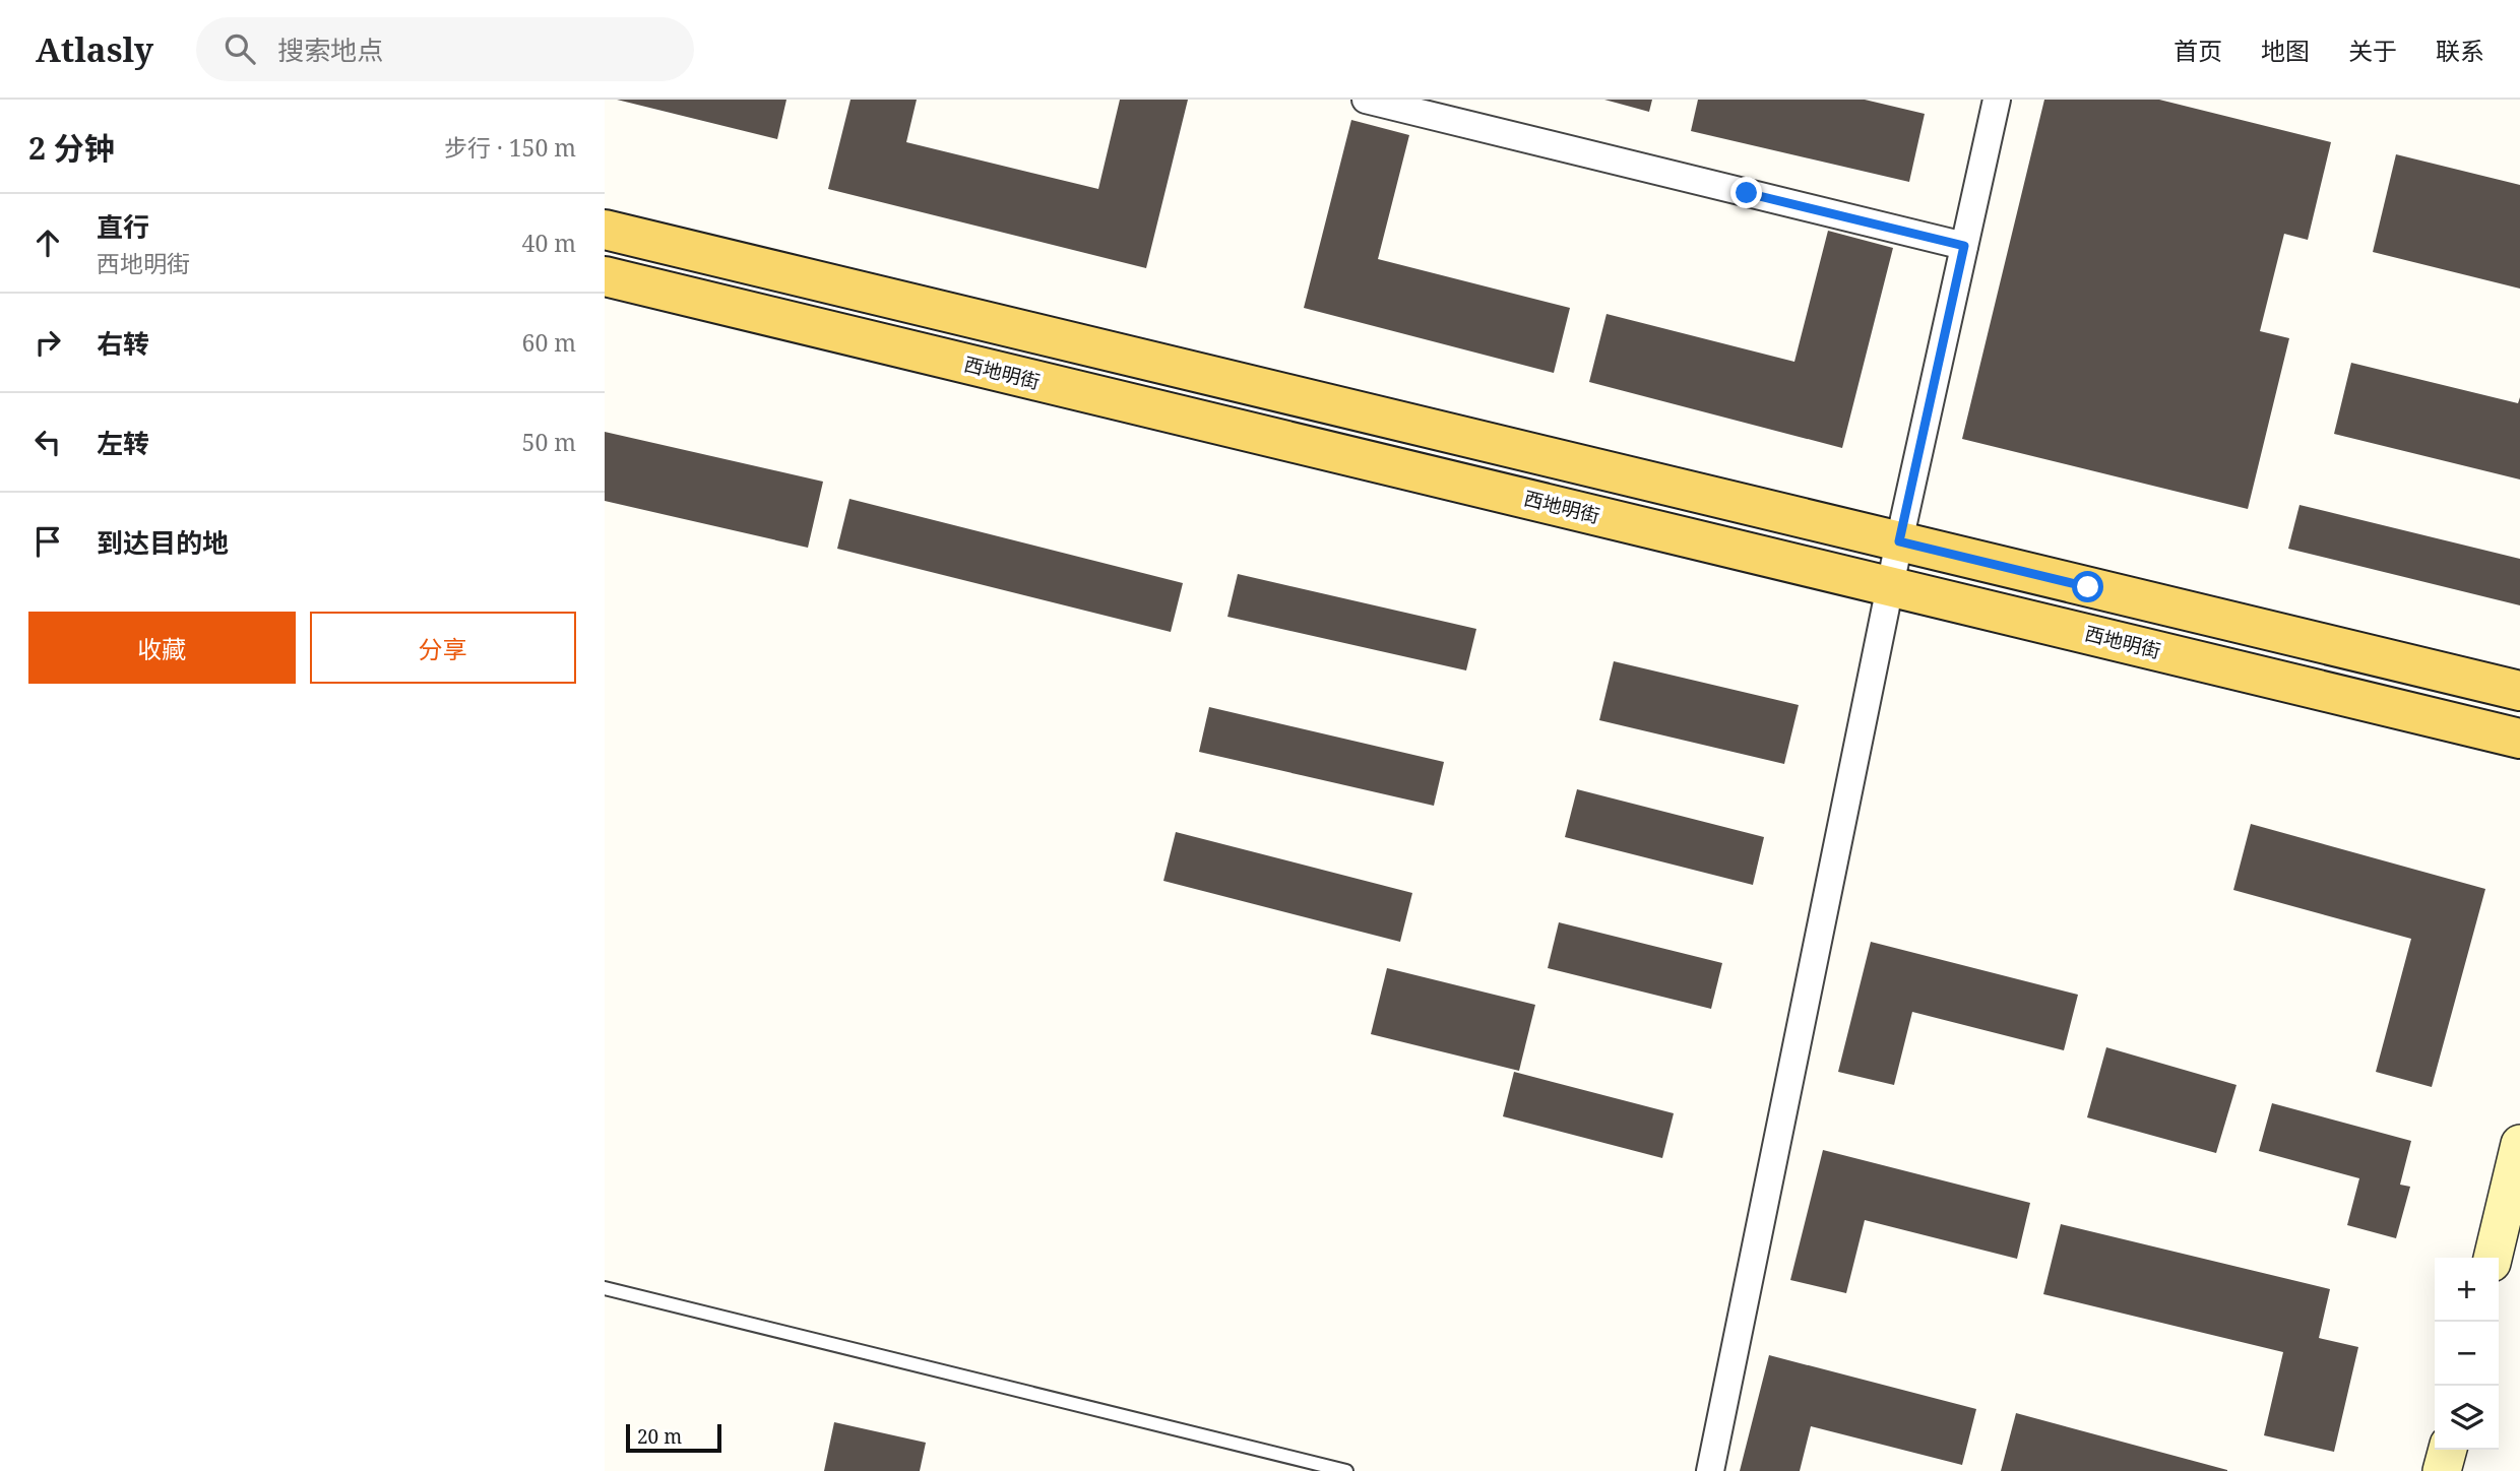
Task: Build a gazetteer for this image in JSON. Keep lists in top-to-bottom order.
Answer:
{
  "streets": {
    "main road": ["西地明街"]
  },
  "scale_bar": "20 m",
  "page": {
    "header": "Atlasly",
    "search": "搜索地点",
    "nav": [
      "首页",
      "地图",
      "关于",
      "联系"
    ],
    "heading": ["2 分钟", "步行 · 150 m"],
    "list": [
      ["直行", "西地明街", "40 m"],
      ["右转", "60 m"],
      ["左转", "50 m"],
      "到达目的地"
    ],
    "buttons": ["收藏", "分享"],
    "map_buttons": ["+", "−"],
    "scale": "20 m"
  }
}
